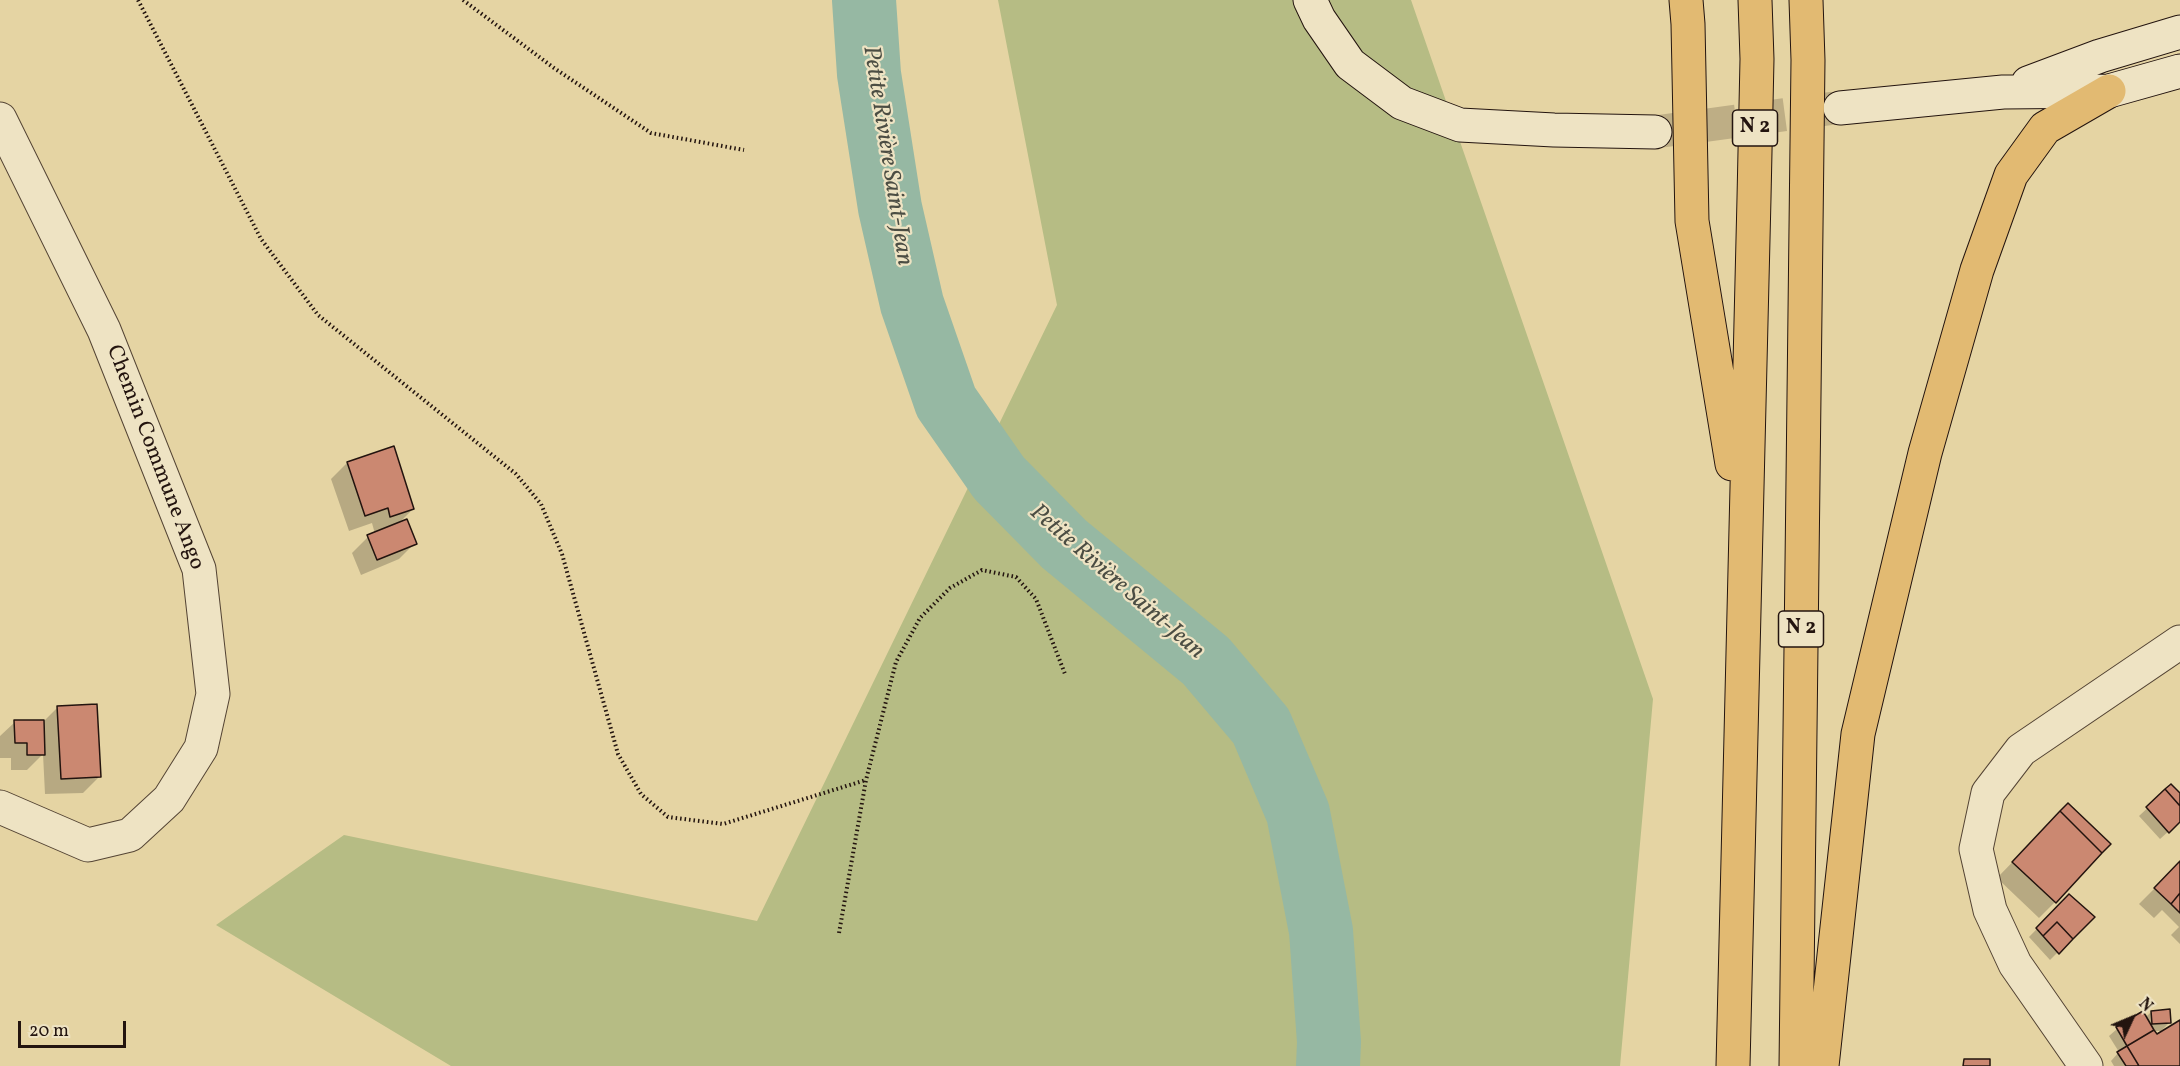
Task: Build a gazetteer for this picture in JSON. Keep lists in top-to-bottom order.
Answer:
{
  "streets": {
    "highway": ["N 2"],
    "street": ["Chemin Commune Ango"]
  },
  "water": ["Petite Rivière Saint-Jean"],
  "scale_bar": "20 m",
  "north": "top right"
}
